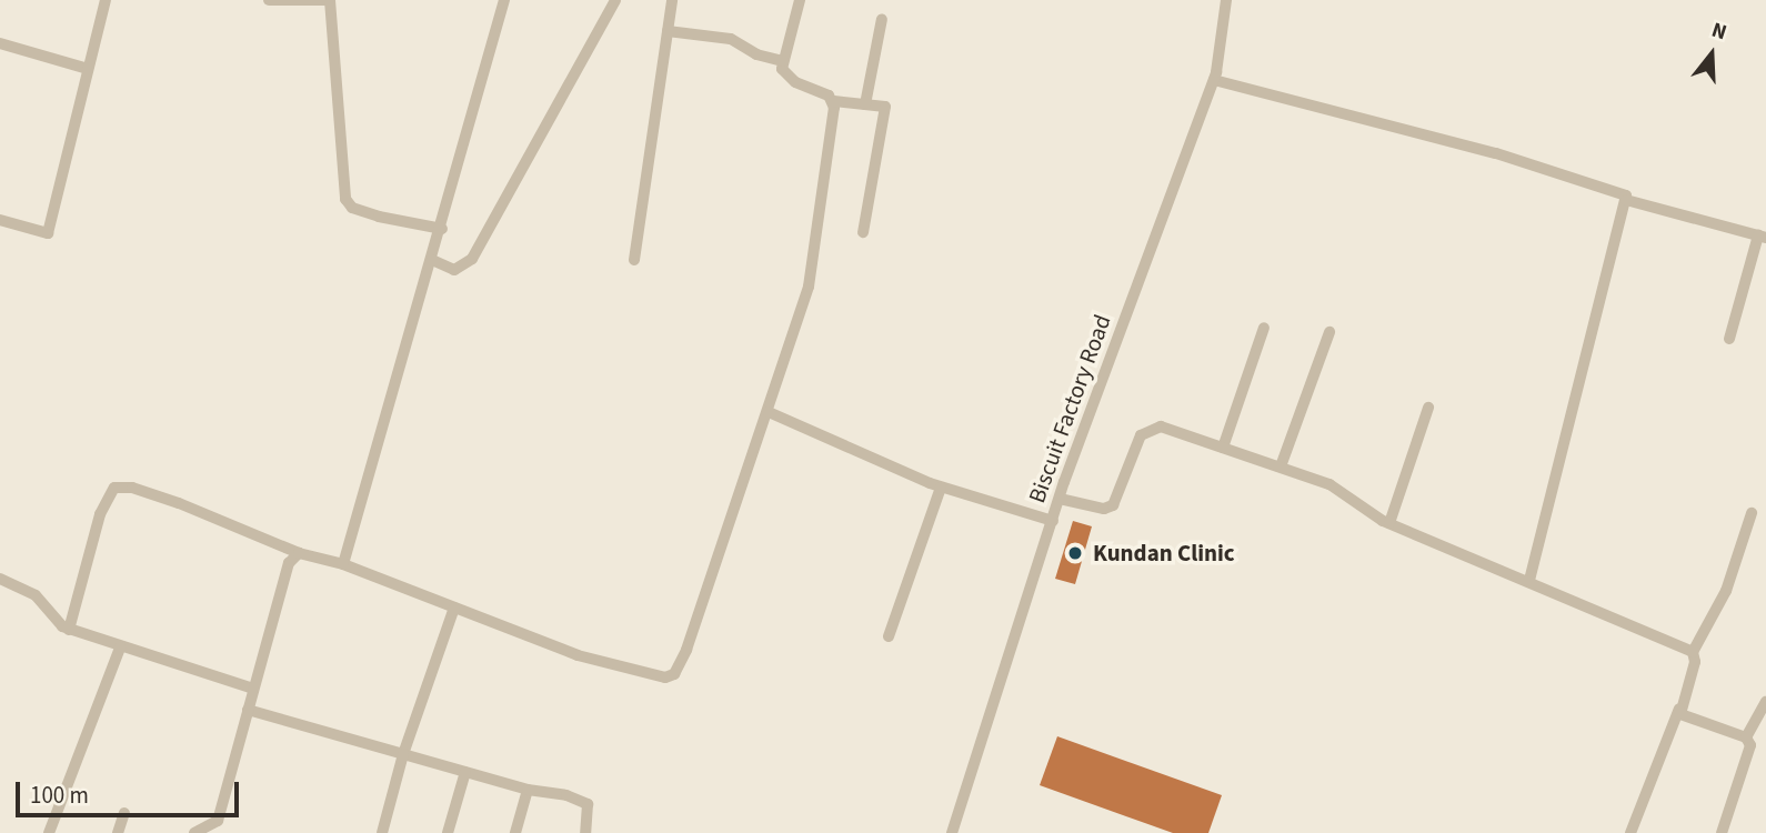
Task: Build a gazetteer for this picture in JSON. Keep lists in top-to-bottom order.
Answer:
{
  "streets": {
    "street": ["Biscuit Factory Road"]
  },
  "places": ["Kundan Clinic"],
  "scale_bar": "100 m",
  "north": "top"
}
